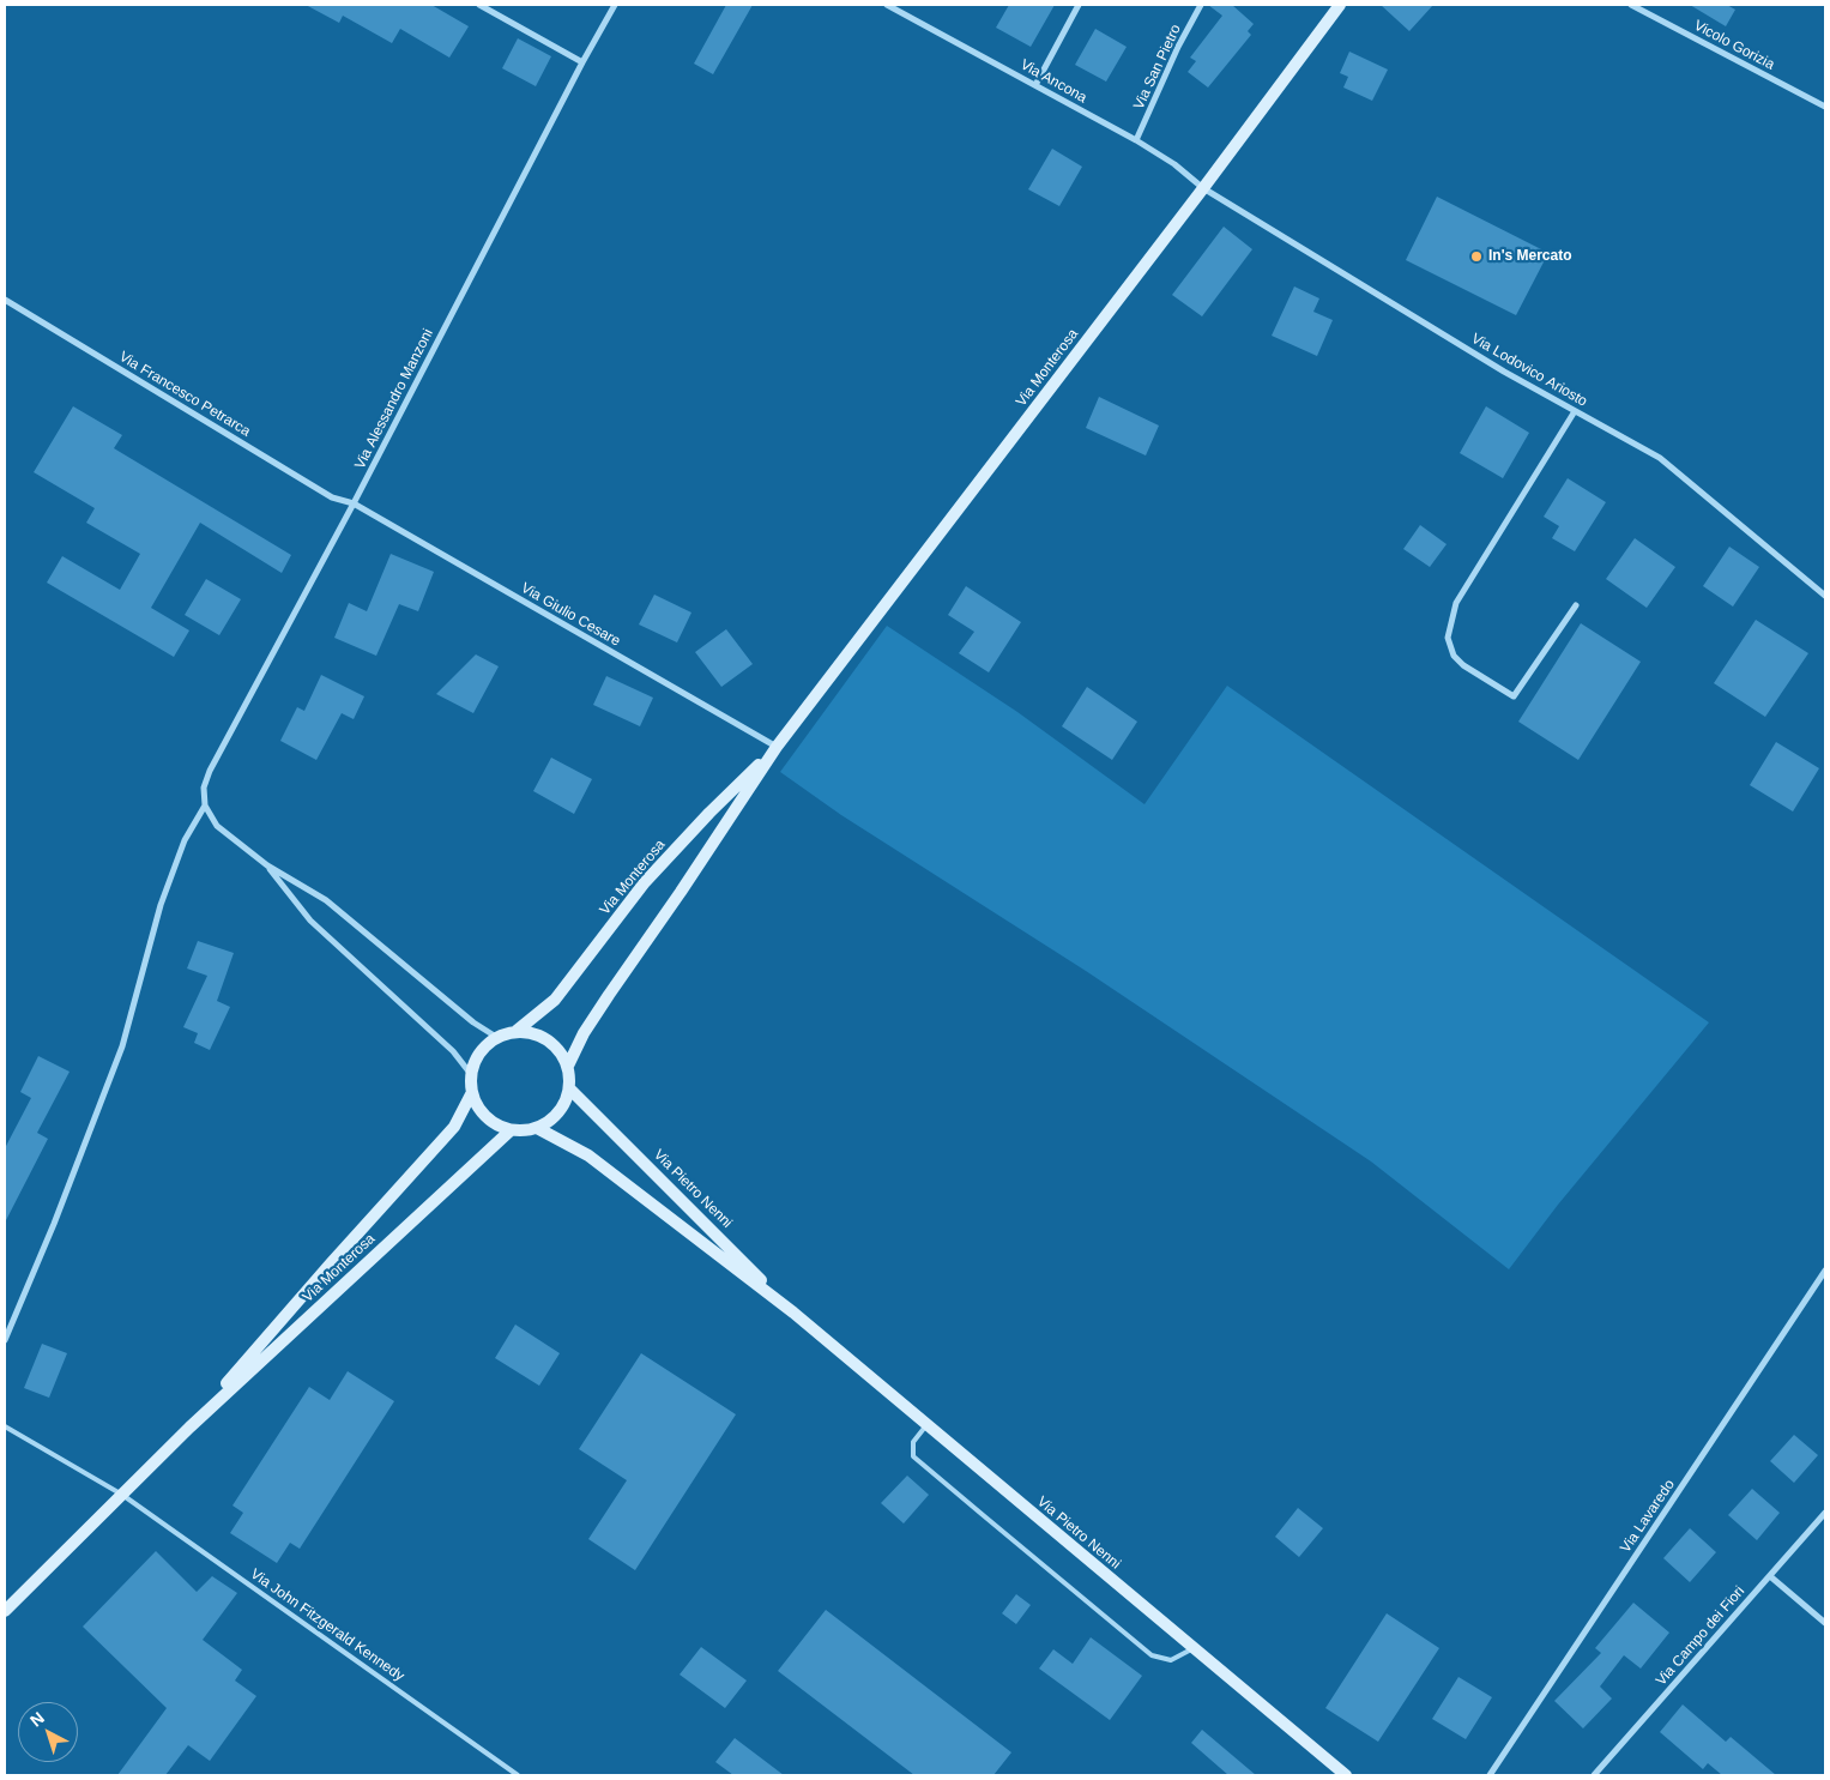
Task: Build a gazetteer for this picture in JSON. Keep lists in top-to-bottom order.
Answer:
{
  "streets": {
    "main road": ["Via Monterosa", "Via Pietro Nenni"],
    "street": [
      "Vicolo Gorizia",
      "Via San Pietro",
      "Via Ancona",
      "Via Lodovico Ariosto",
      "Via Francesco Petrarca",
      "Via Alessandro Manzoni",
      "Via Giulio Cesare",
      "Via Lavaredo",
      "Via Campo dei Fiori"
    ],
    "lane": ["Via John Fitzgerald Kennedy"]
  },
  "crossings": [
    ["Via San Pietro", "Via Ancona"],
    ["Via Ancona", "Via Monterosa"],
    ["Via Ancona", "Via Lodovico Ariosto"],
    ["Via Monterosa", "Via Lodovico Ariosto"],
    ["Via Monterosa", "Via Giulio Cesare"],
    ["Via Monterosa", "Via Pietro Nenni"],
    ["Via Monterosa", "Via John Fitzgerald Kennedy"],
    ["Via Francesco Petrarca", "Via Alessandro Manzoni"],
    ["Via Francesco Petrarca", "Via Giulio Cesare"],
    ["Via Alessandro Manzoni", "Via Giulio Cesare"]
  ],
  "places": ["In's Mercato"],
  "north": "top left"
}
